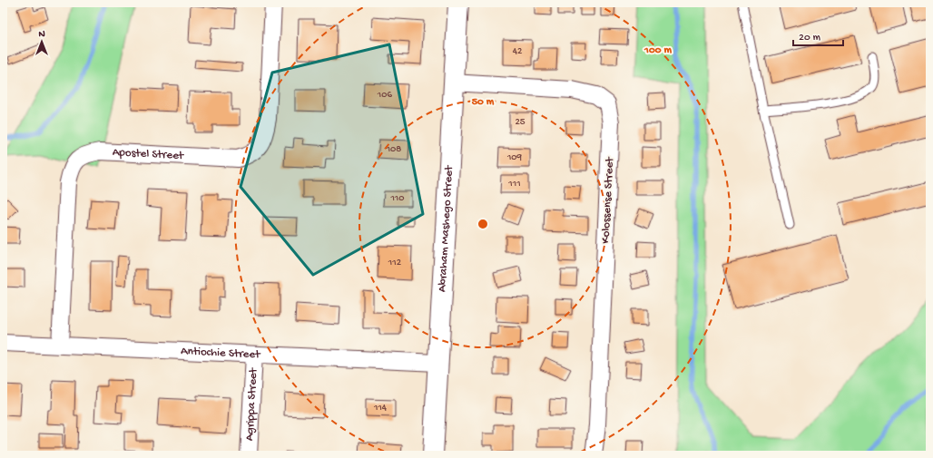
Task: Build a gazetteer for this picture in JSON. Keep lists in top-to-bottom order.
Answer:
{
  "streets": {
    "main road": ["Abraham Mashego Street"],
    "street": [
      "Apostel Street",
      "Kolossense Street",
      "Antiochie Street",
      "Agrippa Street"
    ]
  },
  "crossings": [
    ["Apostel Street", "Antiochie Street"],
    ["Kolossense Street", "Abraham Mashego Street"],
    ["Abraham Mashego Street", "Antiochie Street"],
    ["Antiochie Street", "Agrippa Street"]
  ],
  "house_numbers": [
    "42",
    "106",
    "25",
    "108",
    "109",
    "111",
    "110",
    "112",
    "114"
  ],
  "scale_bar": "20 m",
  "north": "top",
  "rings": ["100 m", "50 m"]
}
